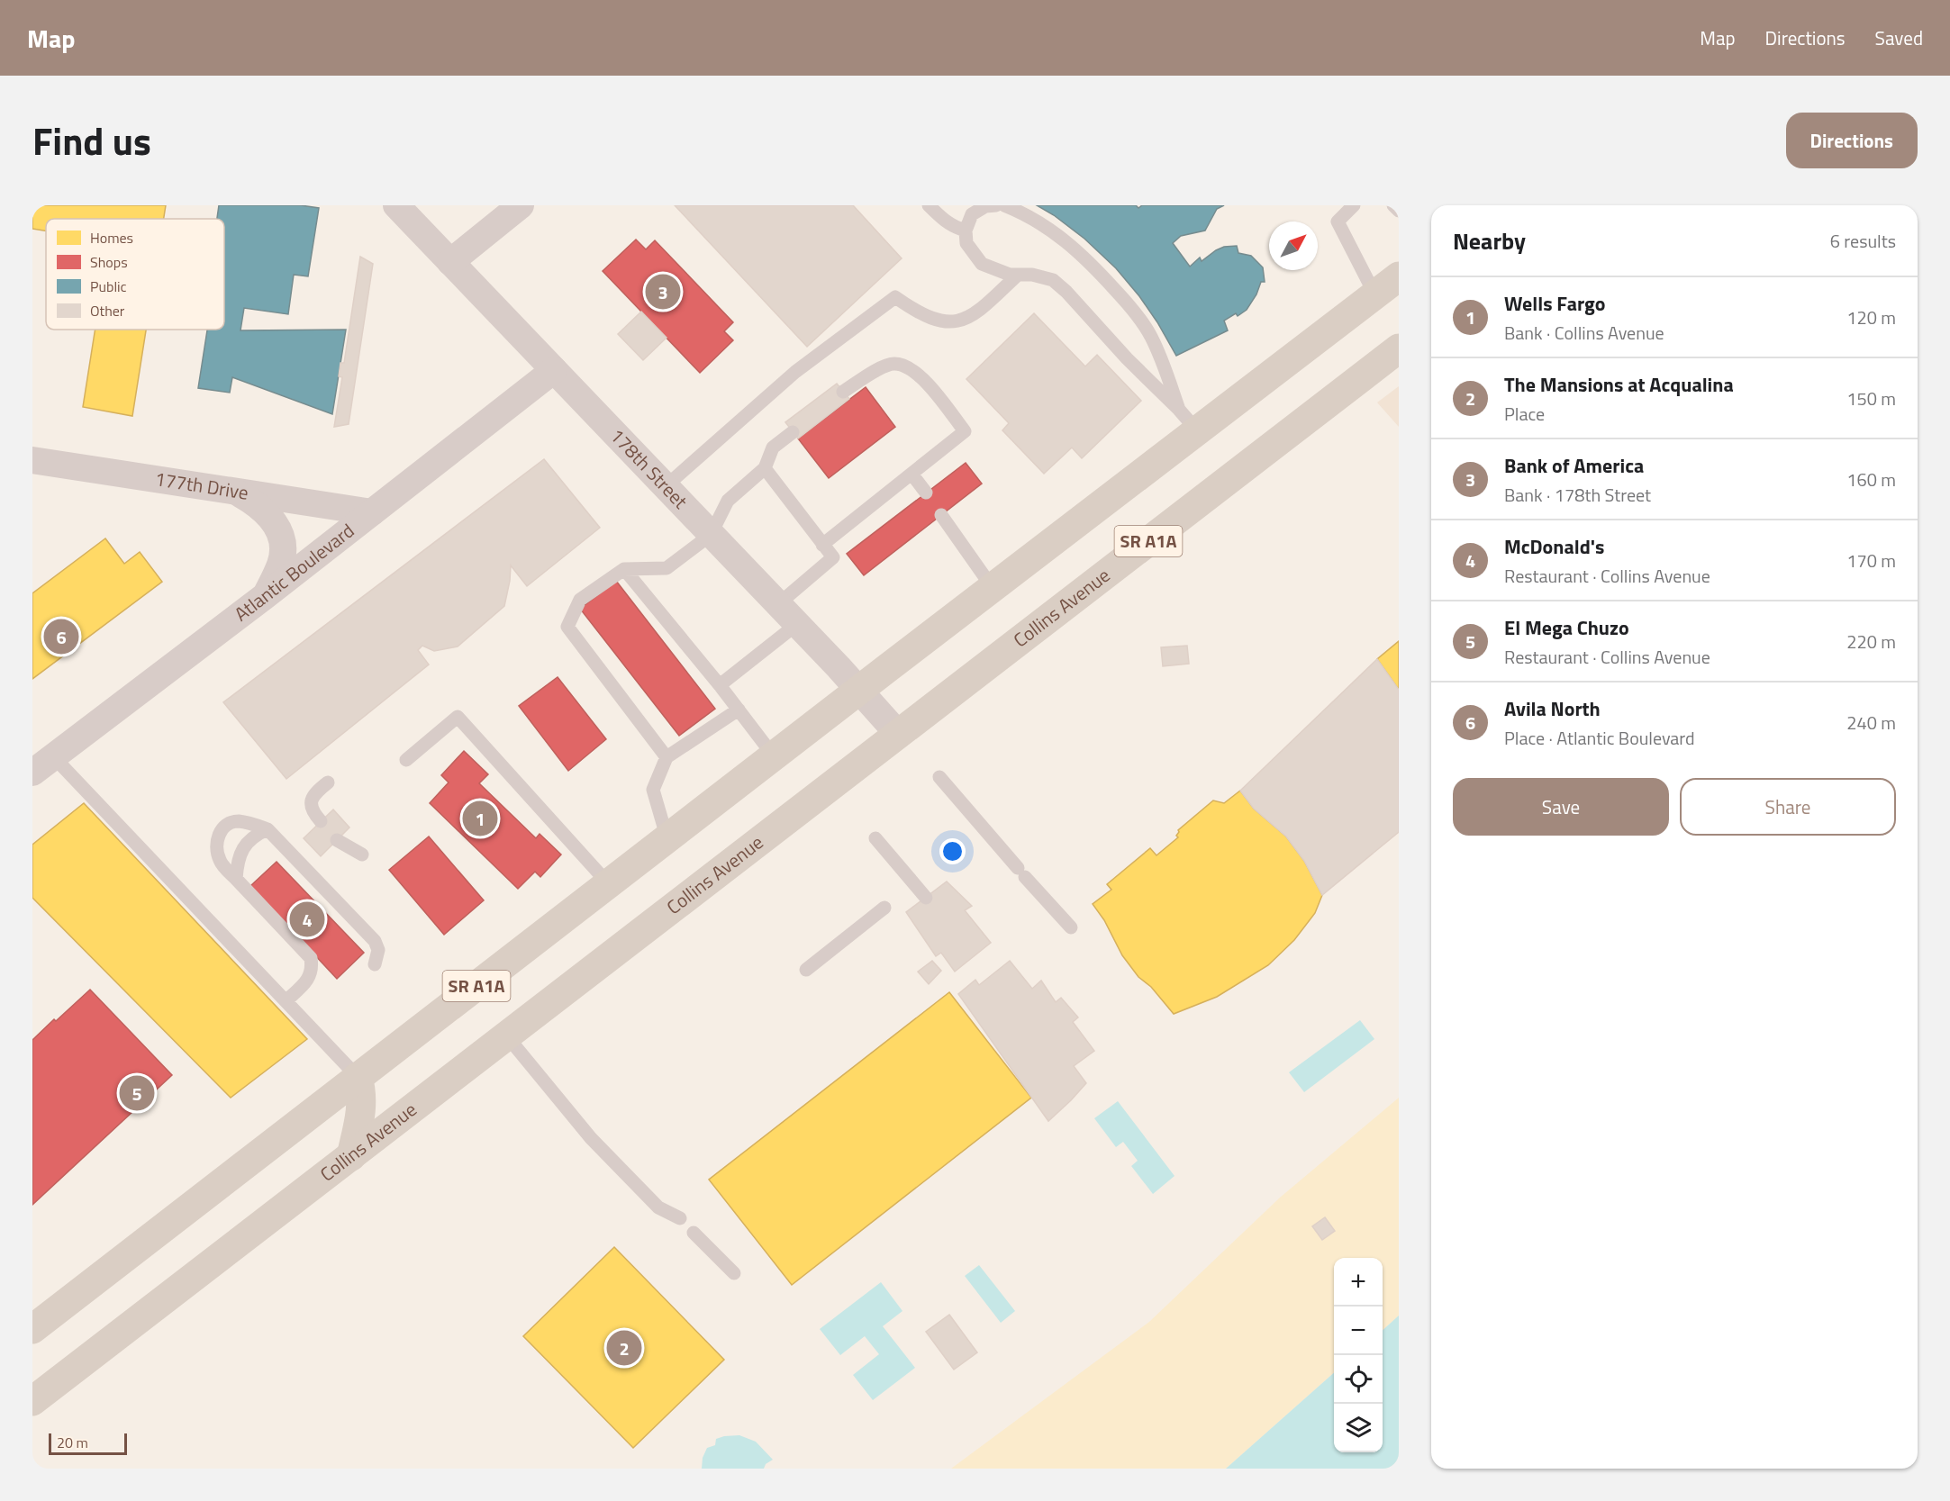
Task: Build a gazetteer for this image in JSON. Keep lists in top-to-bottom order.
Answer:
{
  "streets": {
    "main road": ["SR A1A", "Collins Avenue"],
    "street": ["178th Street", "177th Drive", "Atlantic Boulevard"]
  },
  "crossings": [
    ["178th Street", "SR A1A"],
    ["178th Street", "Atlantic Boulevard"],
    ["178th Street", "Collins Avenue"],
    ["177th Drive", "Atlantic Boulevard"]
  ],
  "legend": [
    "Homes",
    "Shops",
    "Public",
    "Other"
  ],
  "scale_bar": "20 m",
  "north": "top right",
  "page": {
    "header": "Map",
    "nav": ["Map", "Directions", "Saved"],
    "title": "Find us",
    "buttons": [
      "Directions",
      ["Save", "Share"]
    ],
    "heading": ["Nearby", "6 results"],
    "pins": [
      "3",
      "6",
      "1",
      "4",
      "5",
      "2"
    ],
    "list": [
      {
        "mark": "1",
        "name": "Wells Fargo",
        "note": "Bank · Collins Avenue",
        "value": "120 m"
      },
      {
        "mark": "2",
        "name": "The Mansions at Acqualina",
        "note": "Place",
        "value": "150 m"
      },
      {
        "mark": "3",
        "name": "Bank of America",
        "note": "Bank · 178th Street",
        "value": "160 m"
      },
      {
        "mark": "4",
        "name": "McDonald's",
        "note": "Restaurant · Collins Avenue",
        "value": "170 m"
      },
      {
        "mark": "5",
        "name": "El Mega Chuzo",
        "note": "Restaurant · Collins Avenue",
        "value": "220 m"
      },
      {
        "mark": "6",
        "name": "Avila North",
        "note": "Place · Atlantic Boulevard",
        "value": "240 m"
      }
    ],
    "map_buttons": ["+", "−"],
    "scale": "20 m"
  }
}
